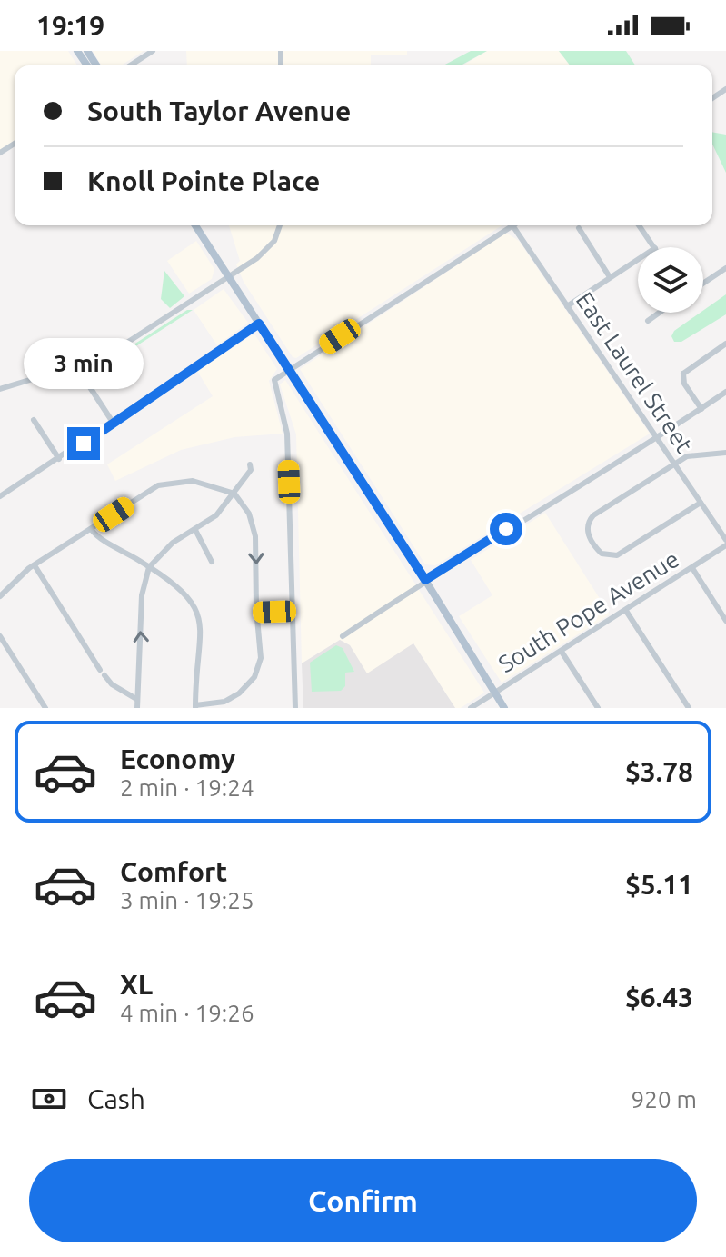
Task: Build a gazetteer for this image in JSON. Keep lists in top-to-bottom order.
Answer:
{
  "streets": {
    "street": ["East Laurel Street", "South Pope Avenue"]
  },
  "crossings": [
    ["East Laurel Street", "South Pope Avenue"]
  ],
  "page": {
    "status": "19:19",
    "banner": ["South Taylor Avenue", "Knoll Pointe Place"],
    "bubble": "3 min",
    "list": [
      {
        "name": "Economy",
        "note": "2 min · 19:24",
        "value": "$3.78"
      },
      {
        "name": "Comfort",
        "note": "3 min · 19:25",
        "value": "$5.11"
      },
      {
        "name": "XL",
        "note": "4 min · 19:26",
        "value": "$6.43"
      }
    ],
    "pay": ["Cash", "920 m"],
    "buttons": "Confirm"
  }
}
